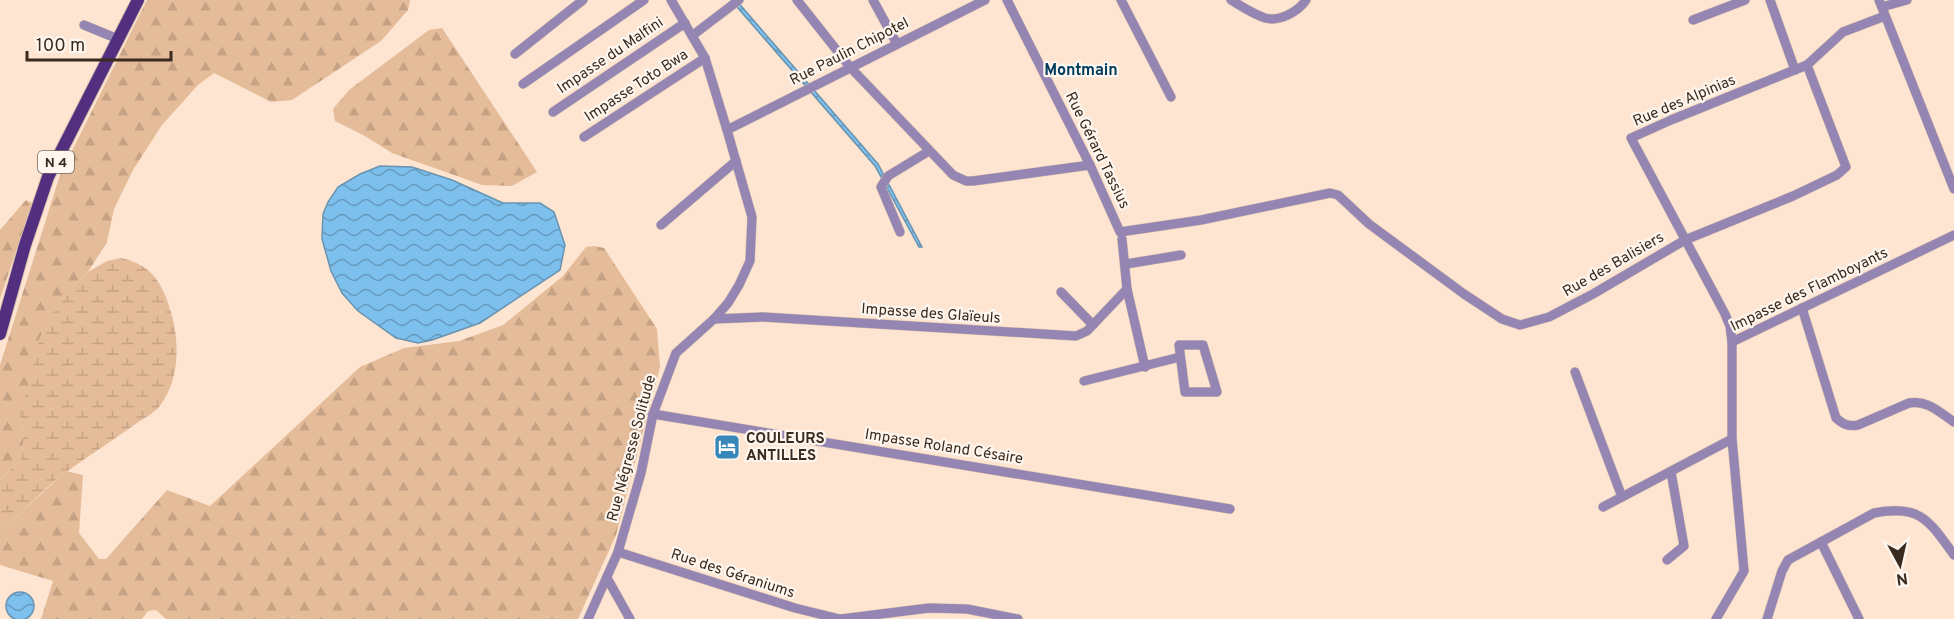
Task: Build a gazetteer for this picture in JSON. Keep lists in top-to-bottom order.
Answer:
{
  "streets": {
    "main road": ["N 4"],
    "street": [
      "Rue Paulin Chipotel",
      "Impasse du Malfini",
      "Impasse Toto Bwa",
      "Rue des Alpinias",
      "Rue Gérard Tassius",
      "Rue des Balisiers",
      "Impasse des Flamboyants",
      "Impasse des Glaïeuls",
      "Impasse Roland Césaire",
      "Rue Négresse Solitude",
      "Rue des Géraniums"
    ]
  },
  "crossings": [
    ["Rue Paulin Chipotel", "Rue Négresse Solitude"],
    ["Impasse du Malfini", "Rue Négresse Solitude"],
    ["Impasse Toto Bwa", "Rue Négresse Solitude"],
    ["Rue des Alpinias", "Rue des Balisiers"],
    ["Rue des Alpinias", "Impasse des Flamboyants"],
    ["Rue Gérard Tassius", "Rue des Balisiers"],
    ["Impasse des Glaïeuls", "Rue Négresse Solitude"],
    ["Impasse Roland Césaire", "Rue Négresse Solitude"],
    ["Rue Négresse Solitude", "Rue des Géraniums"]
  ],
  "districts": ["Montmain"],
  "places": {
    "hotel": ["COULEURS ANTILLES"]
  },
  "scale_bar": "100 m",
  "north": "bottom"
}
